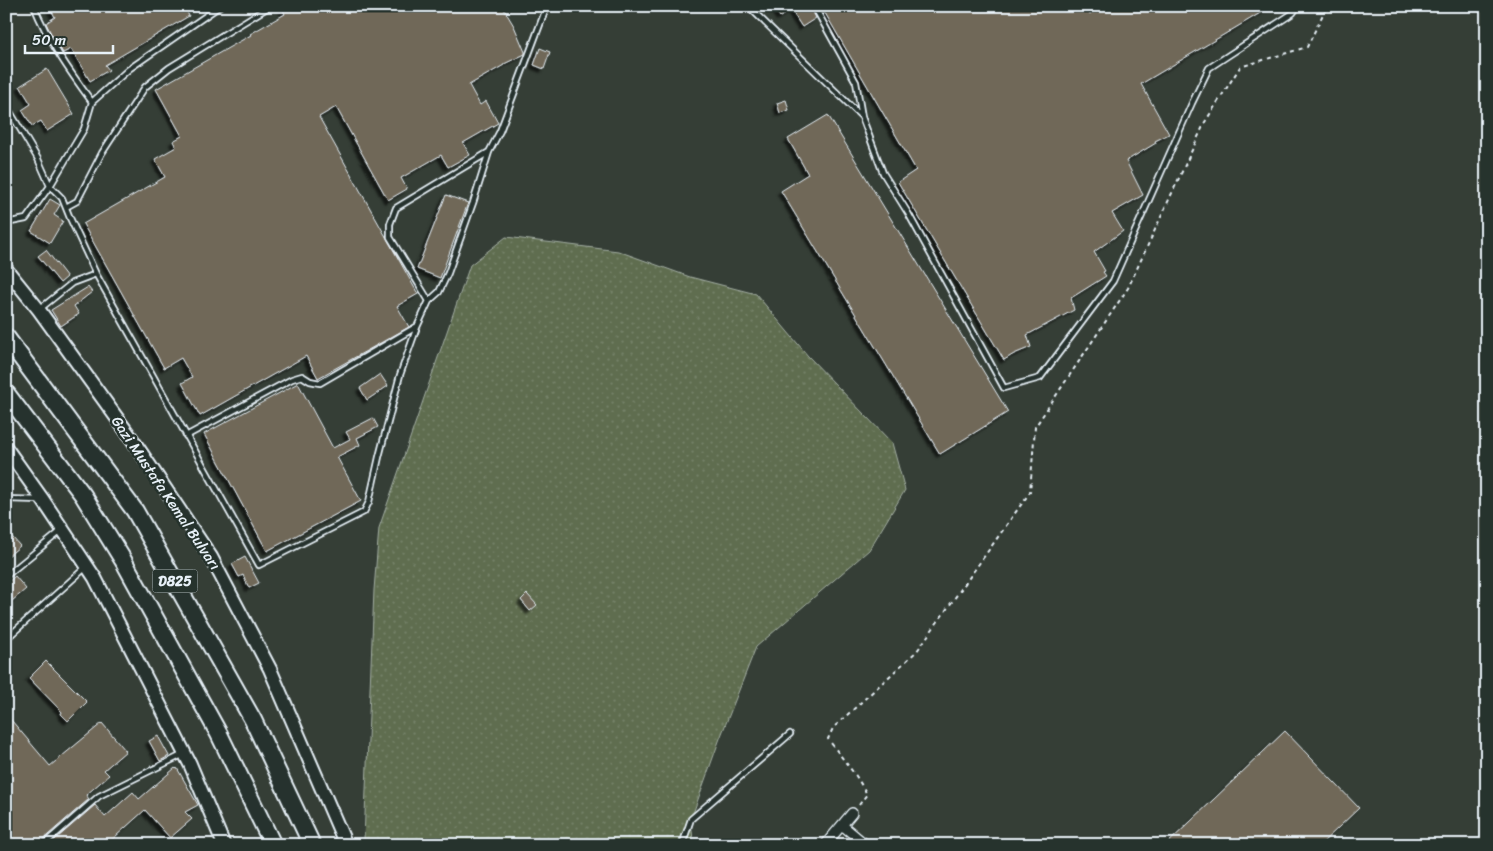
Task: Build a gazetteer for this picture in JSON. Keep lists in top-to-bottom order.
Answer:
{
  "streets": {
    "highway": ["D825"],
    "street": ["Gazi Mustafa Kemal Bulvarı"]
  },
  "scale_bar": "50 m"
}
